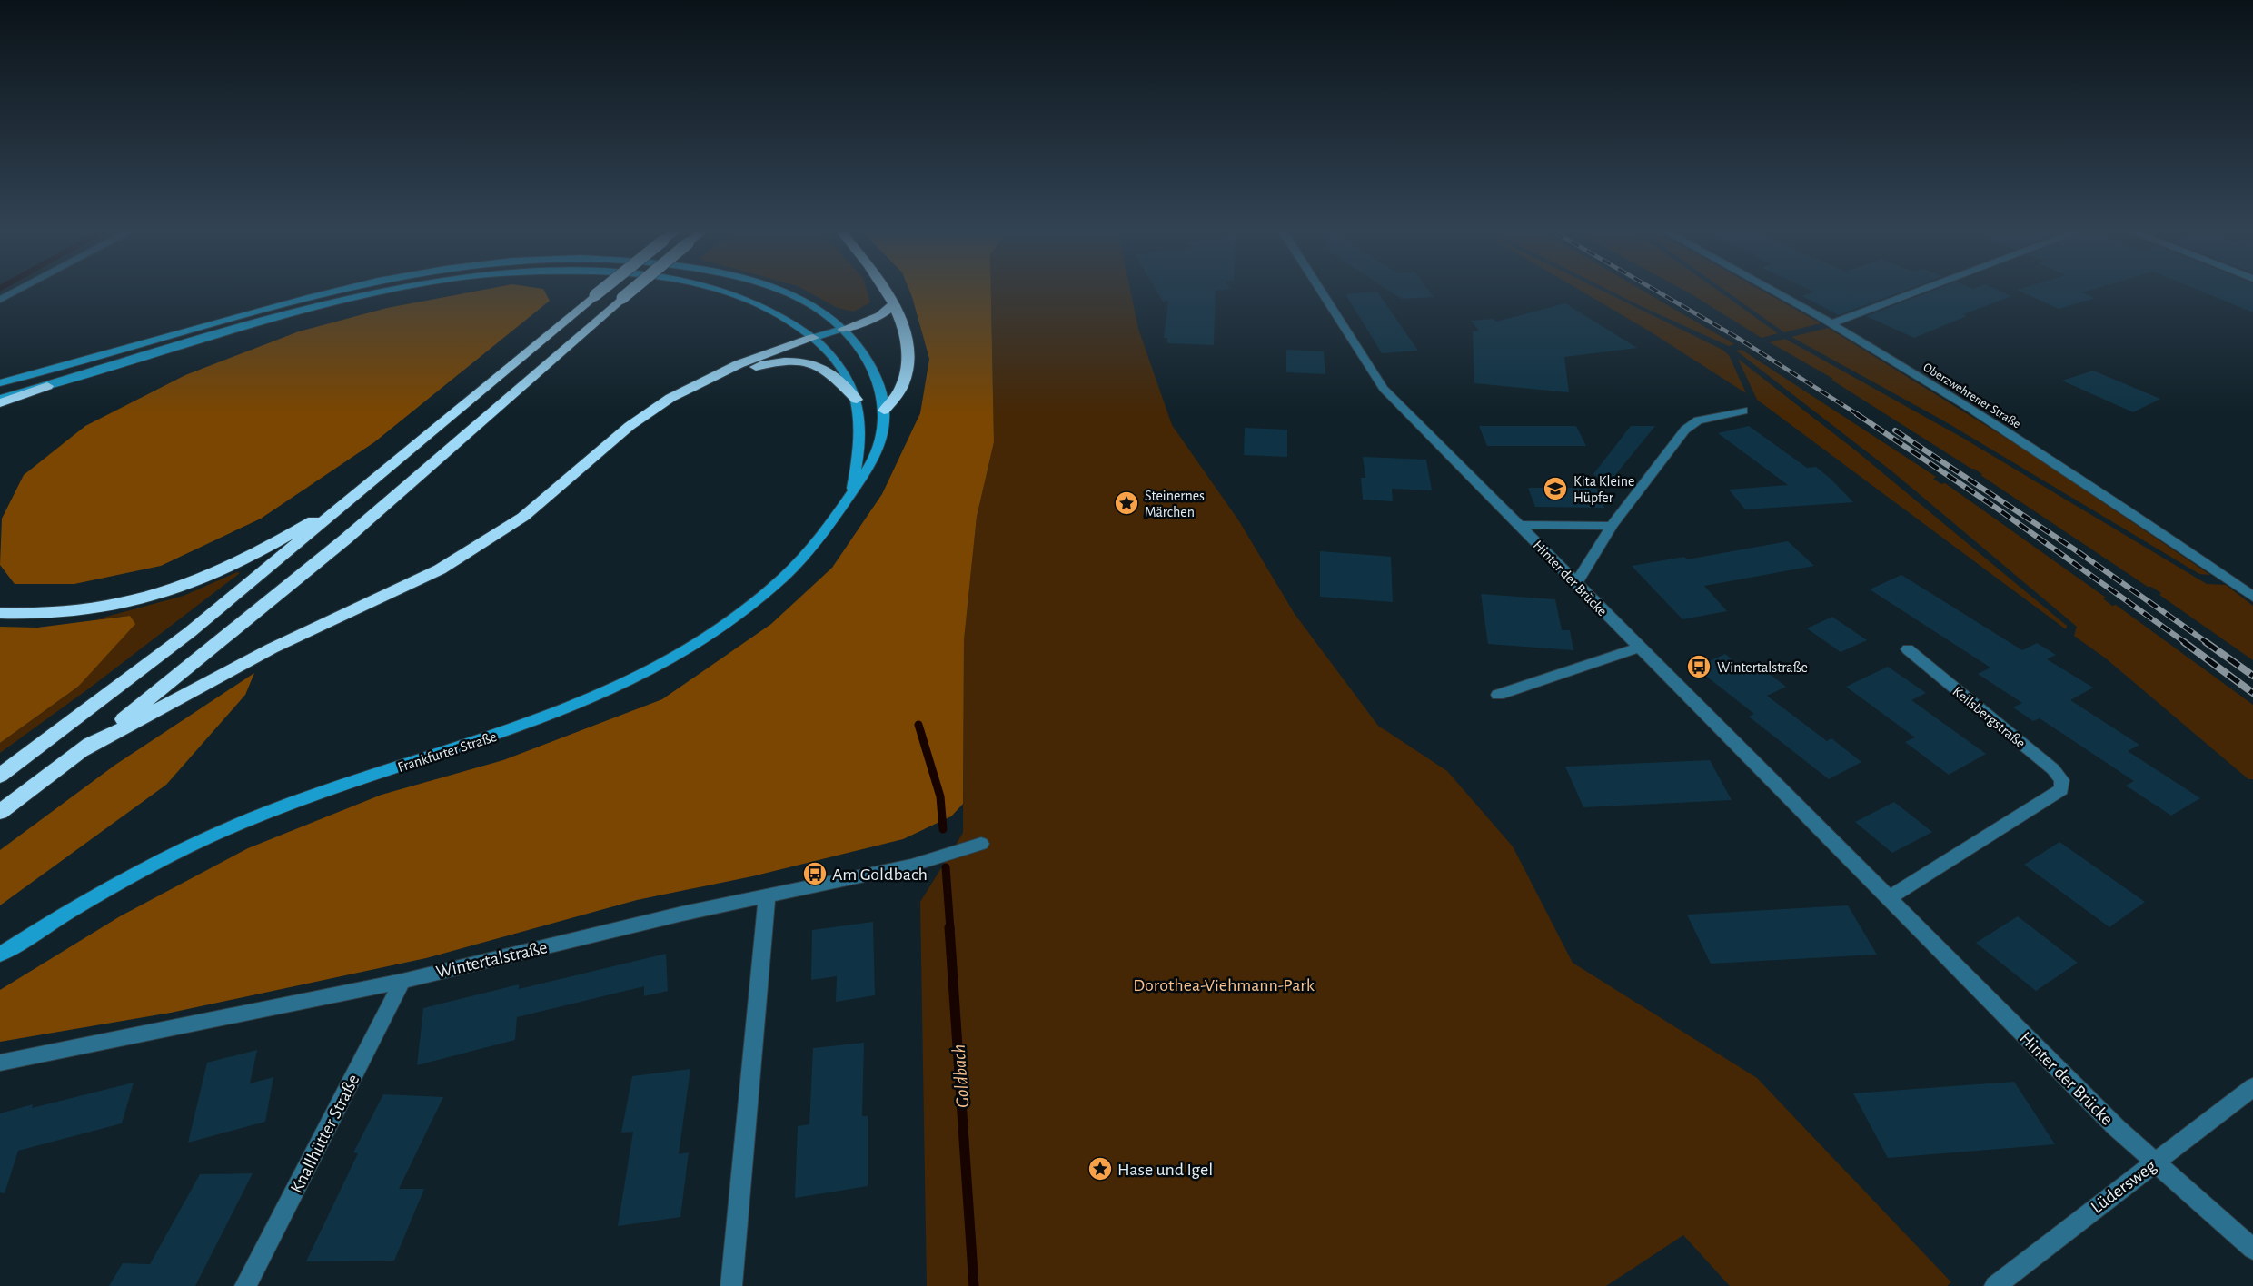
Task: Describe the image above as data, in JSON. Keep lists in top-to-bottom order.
{
  "streets": {
    "main road": ["Frankfurter Straße"],
    "street": [
      "Oberzwehrener Straße",
      "Hinter der Brücke",
      "Keilsbergstraße",
      "Wintertalstraße",
      "Knallhütter Straße",
      "Lüdersweg"
    ]
  },
  "crossings": [
    ["Hinter der Brücke", "Keilsbergstraße"],
    ["Hinter der Brücke", "Lüdersweg"],
    ["Wintertalstraße", "Knallhütter Straße"]
  ],
  "water": ["Goldbach"],
  "parks": ["Dorothea-Viehmann-Park"],
  "places": {
    "school or university": ["Kita Kleine Hüpfer"],
    "place": ["Steinernes Märchen", "Hase und Igel"],
    "bus stop": ["Wintertalstraße", "Am Goldbach"]
  }
}
